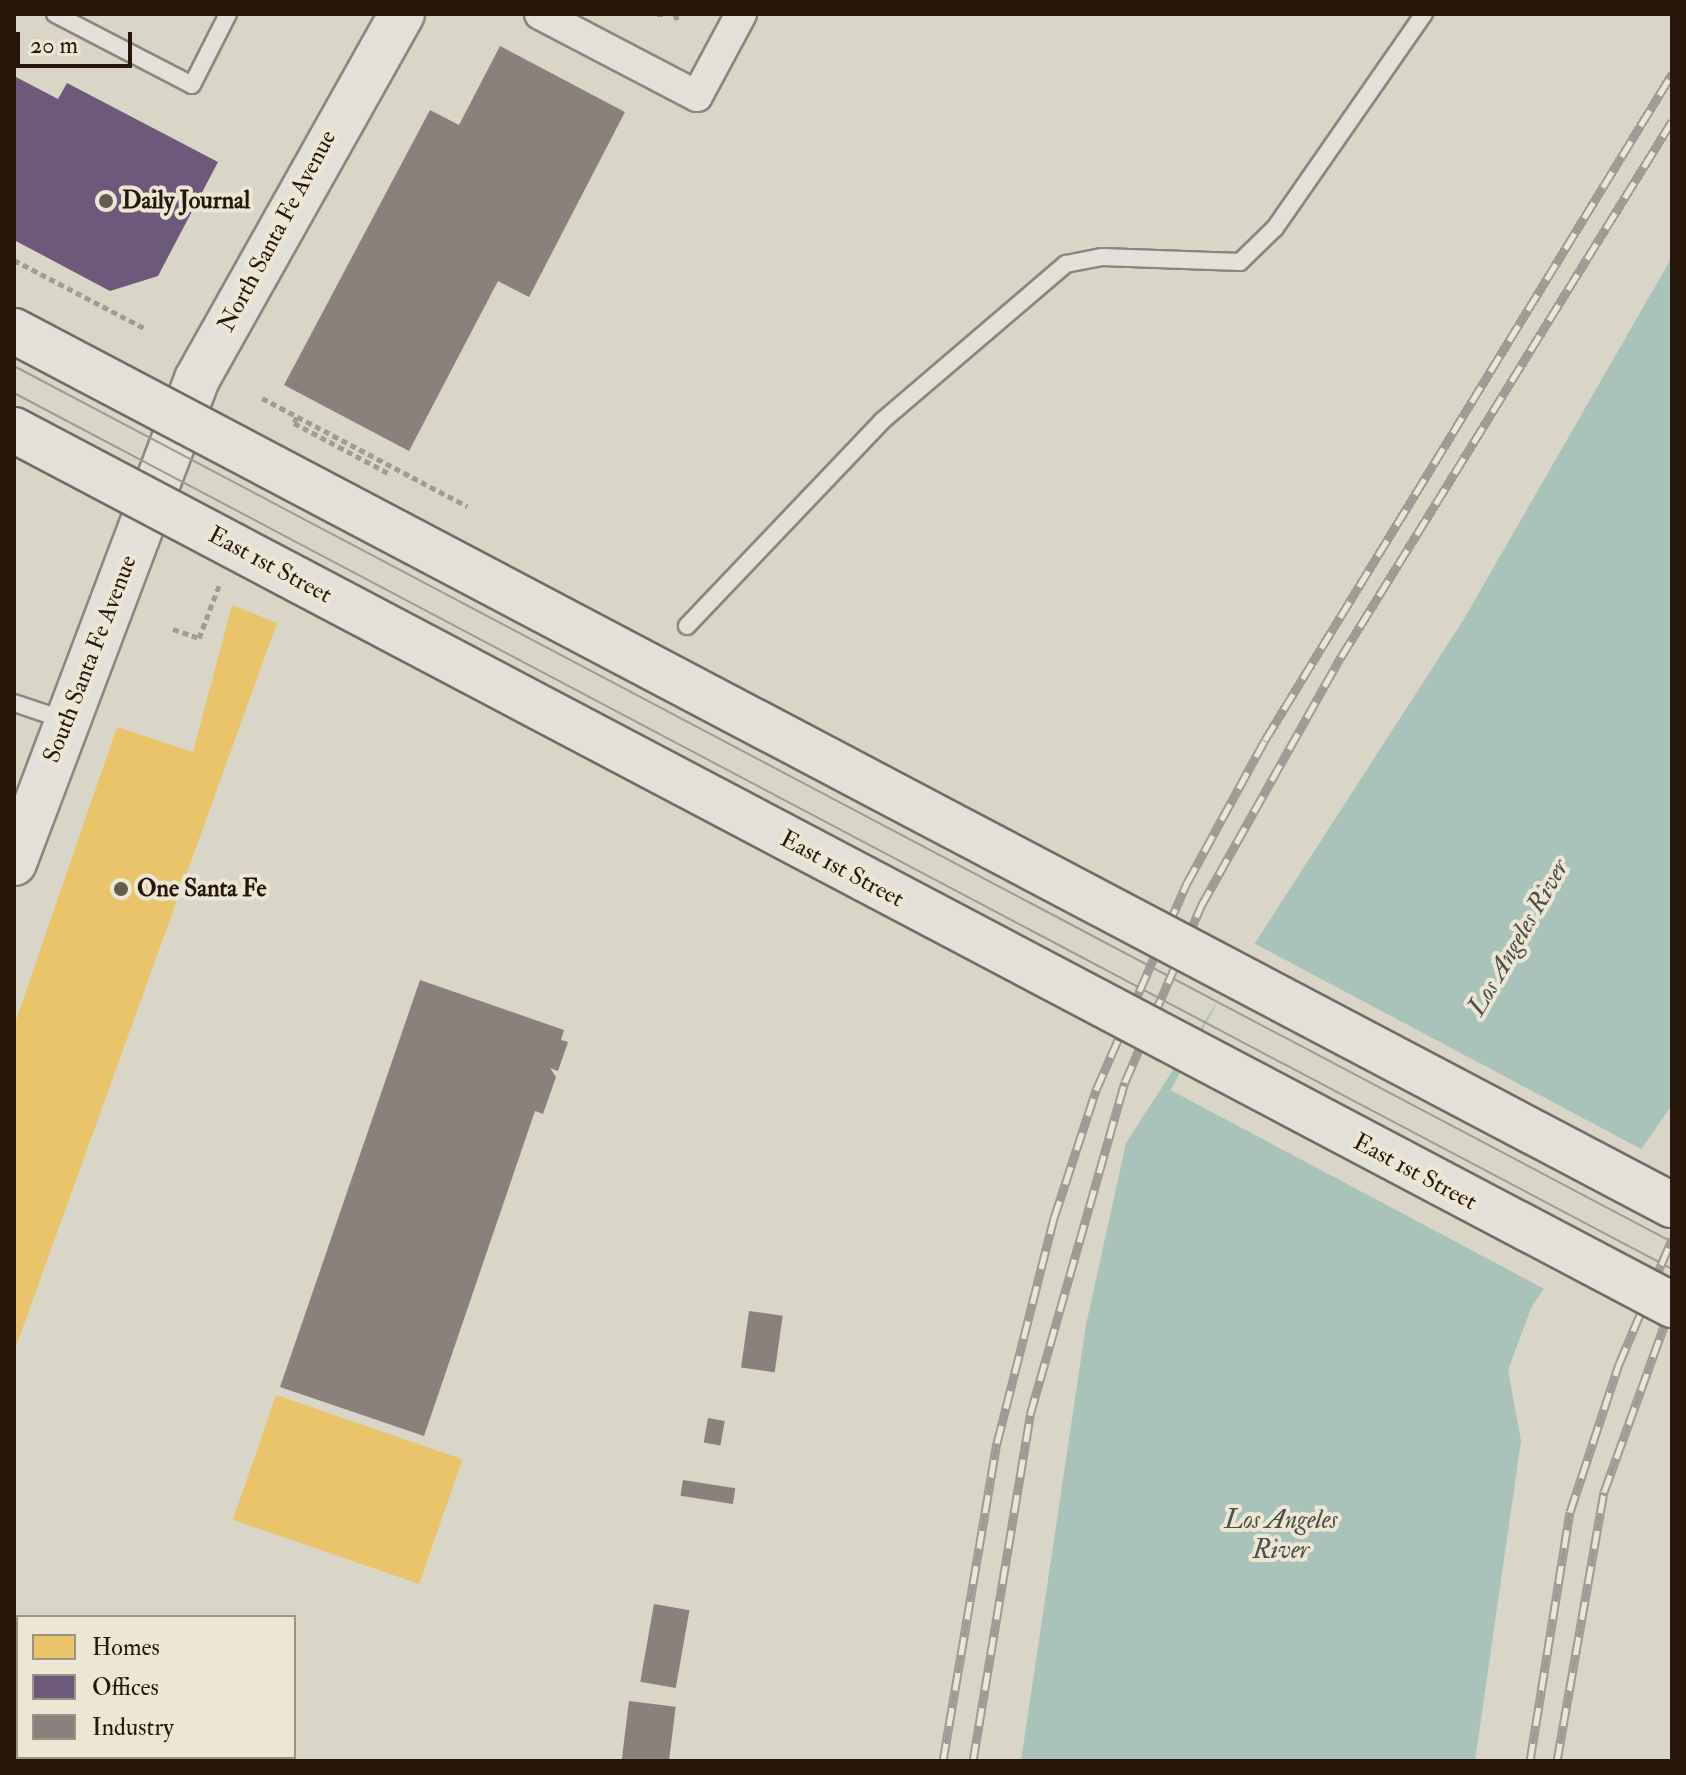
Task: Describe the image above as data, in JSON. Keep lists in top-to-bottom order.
{
  "streets": {
    "main road": ["North Santa Fe Avenue", "East 1st Street", "South Santa Fe Avenue"]
  },
  "crossings": [
    ["North Santa Fe Avenue", "South Santa Fe Avenue"]
  ],
  "water": ["Los Angeles River"],
  "places": ["Daily Journal", "One Santa Fe"],
  "legend": ["Homes", "Offices", "Industry"],
  "scale_bar": "20 m"
}
